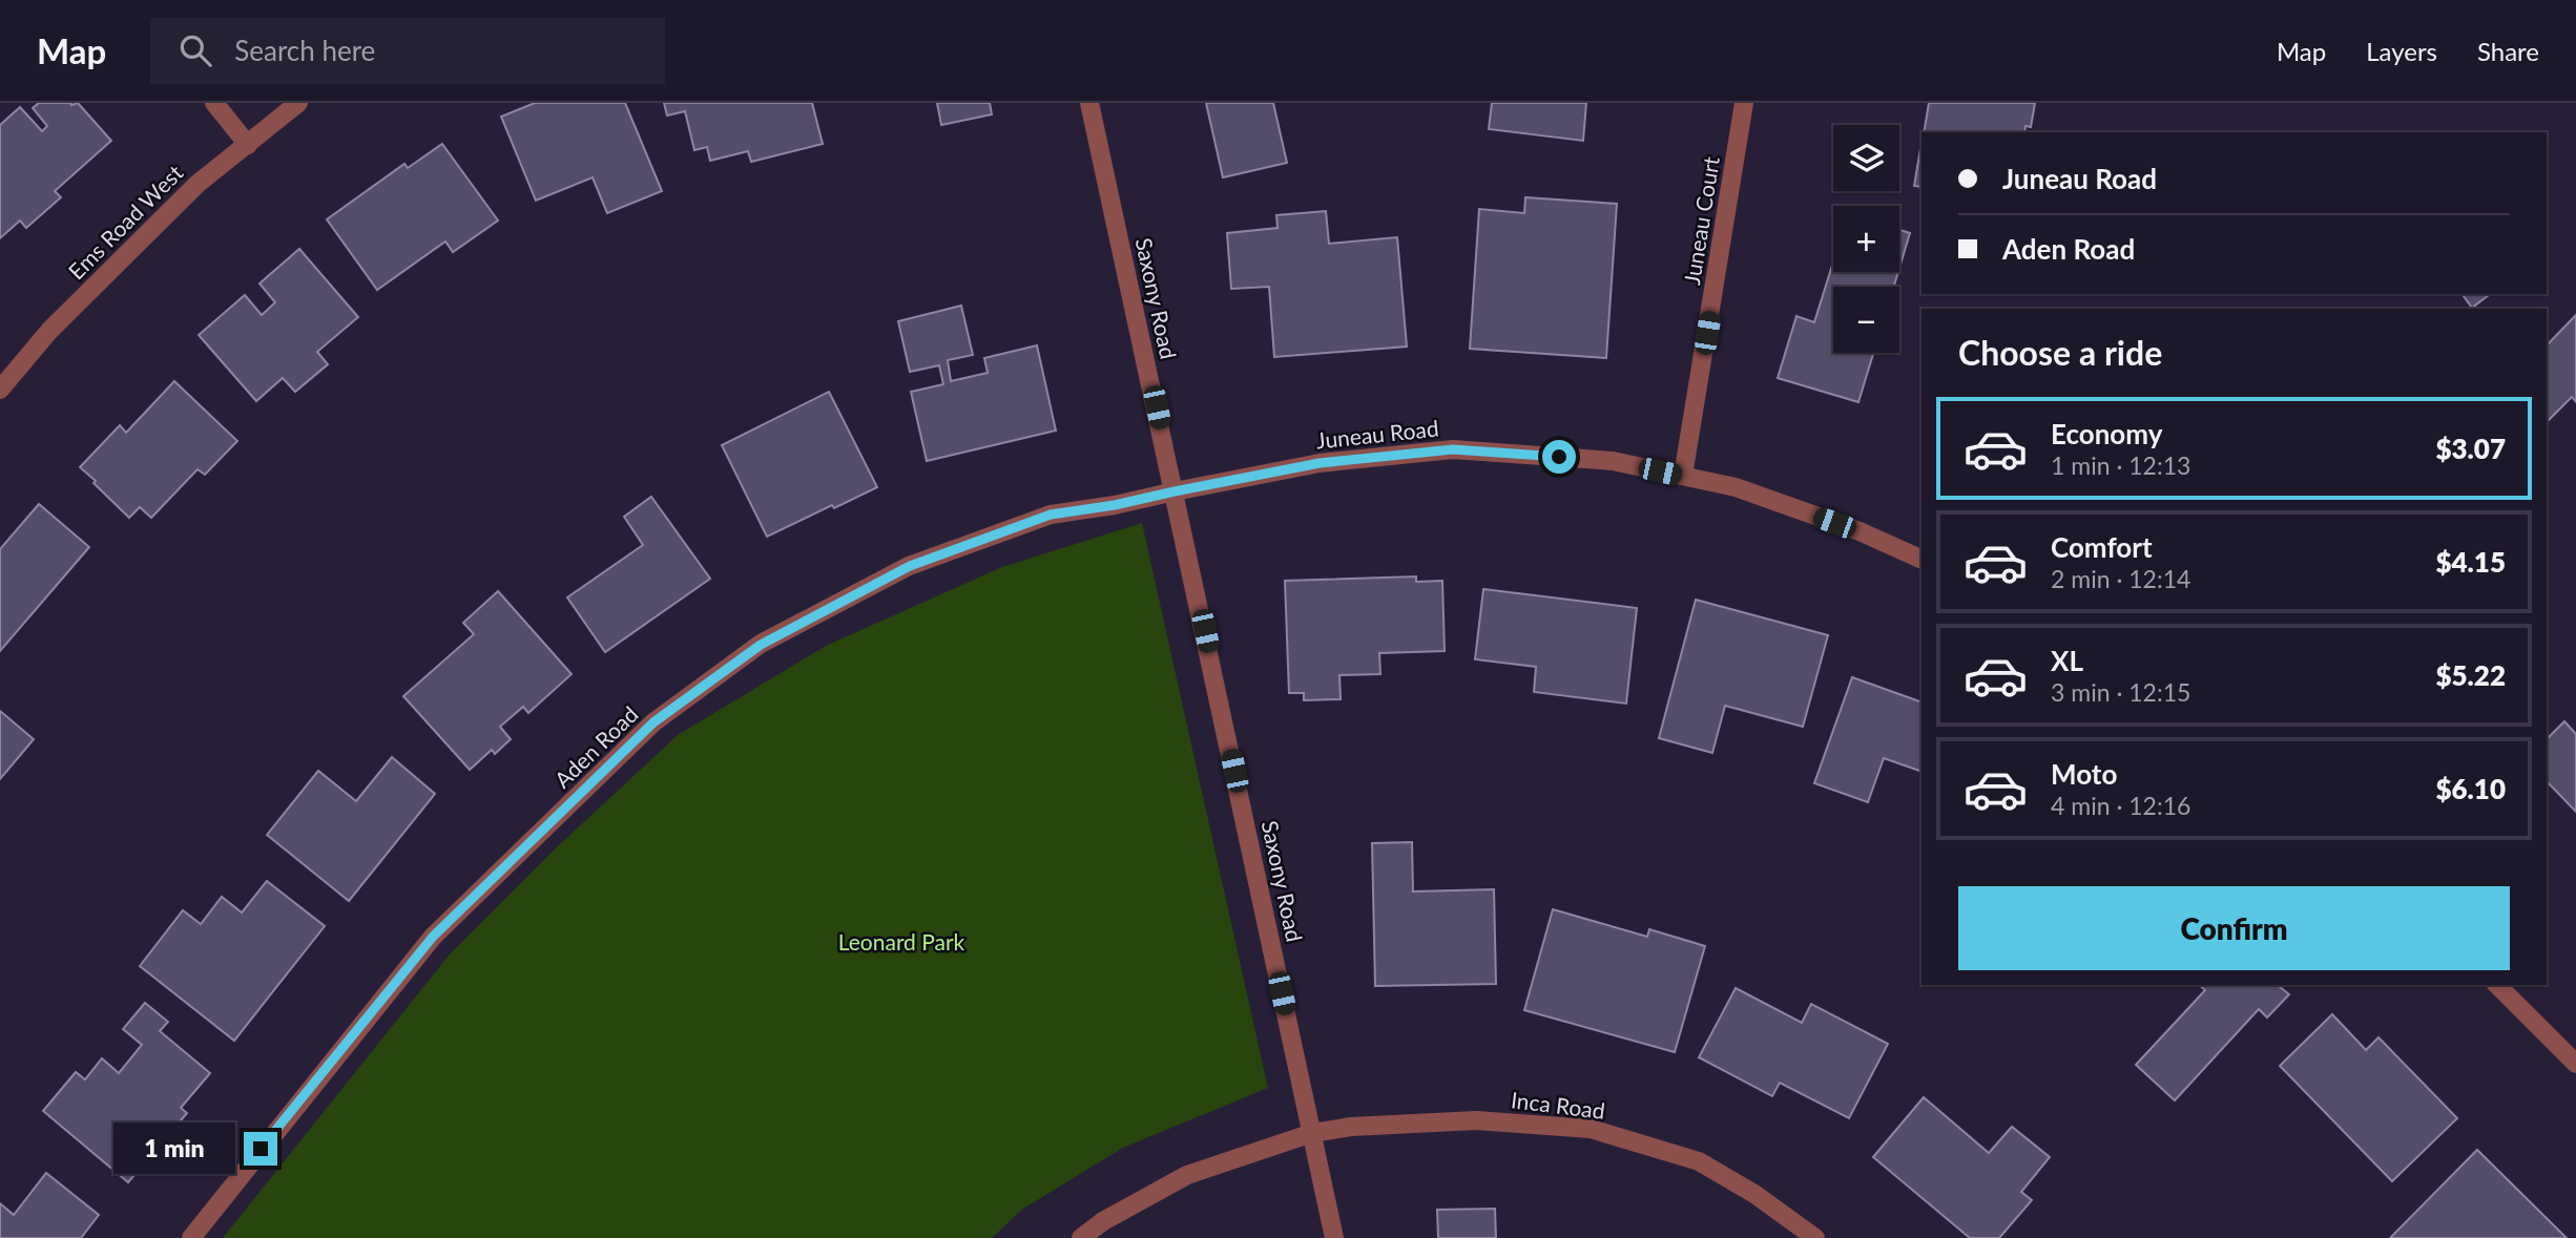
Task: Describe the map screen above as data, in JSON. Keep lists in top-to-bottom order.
{
  "streets": {
    "street": [
      "Juneau Court",
      "Ems Road West",
      "Saxony Road",
      "Juneau Road",
      "Aden Road",
      "Inca Road"
    ]
  },
  "crossings": [
    ["Juneau Court", "Juneau Road"],
    ["Saxony Road", "Juneau Road"],
    ["Saxony Road", "Aden Road"],
    ["Saxony Road", "Inca Road"],
    ["Juneau Road", "Aden Road"]
  ],
  "parks": ["Leonard Park"],
  "page": {
    "header": "Map",
    "search": "Search here",
    "nav": ["Map", "Layers", "Share"],
    "map_buttons": ["+", "−"],
    "banner": ["Juneau Road", "Aden Road"],
    "heading": "Choose a ride",
    "list": [
      {
        "name": "Economy",
        "note": "1 min · 12:13",
        "value": "$3.07"
      },
      {
        "name": "Comfort",
        "note": "2 min · 12:14",
        "value": "$4.15"
      },
      {
        "name": "XL",
        "note": "3 min · 12:15",
        "value": "$5.22"
      },
      {
        "name": "Moto",
        "note": "4 min · 12:16",
        "value": "$6.10"
      }
    ],
    "buttons": "Confirm",
    "bubble": "1 min"
  }
}
